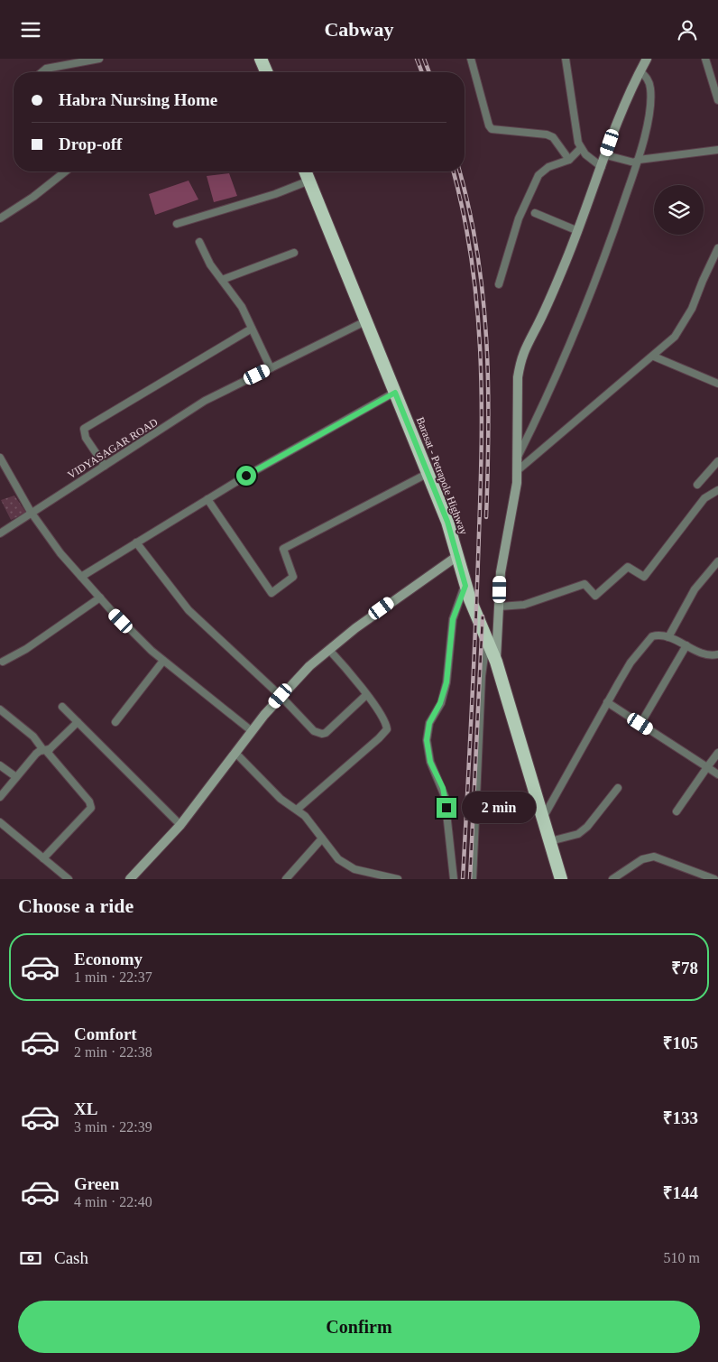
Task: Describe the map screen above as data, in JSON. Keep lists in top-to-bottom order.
{
  "streets": {
    "highway": ["Barasat - Petrapole Highway"],
    "street": ["VIDYASAGAR ROAD"]
  },
  "crossings": [
    ["VIDYASAGAR ROAD", "Barasat - Petrapole Highway"]
  ],
  "page": {
    "header": "Cabway",
    "banner": ["Habra Nursing Home", "Drop-off"],
    "bubble": "2 min",
    "heading": "Choose a ride",
    "list": [
      {
        "name": "Economy",
        "note": "1 min · 22:37",
        "value": "₹78"
      },
      {
        "name": "Comfort",
        "note": "2 min · 22:38",
        "value": "₹105"
      },
      {
        "name": "XL",
        "note": "3 min · 22:39",
        "value": "₹133"
      },
      {
        "name": "Green",
        "note": "4 min · 22:40",
        "value": "₹144"
      }
    ],
    "pay": ["Cash", "510 m"],
    "buttons": "Confirm"
  }
}
